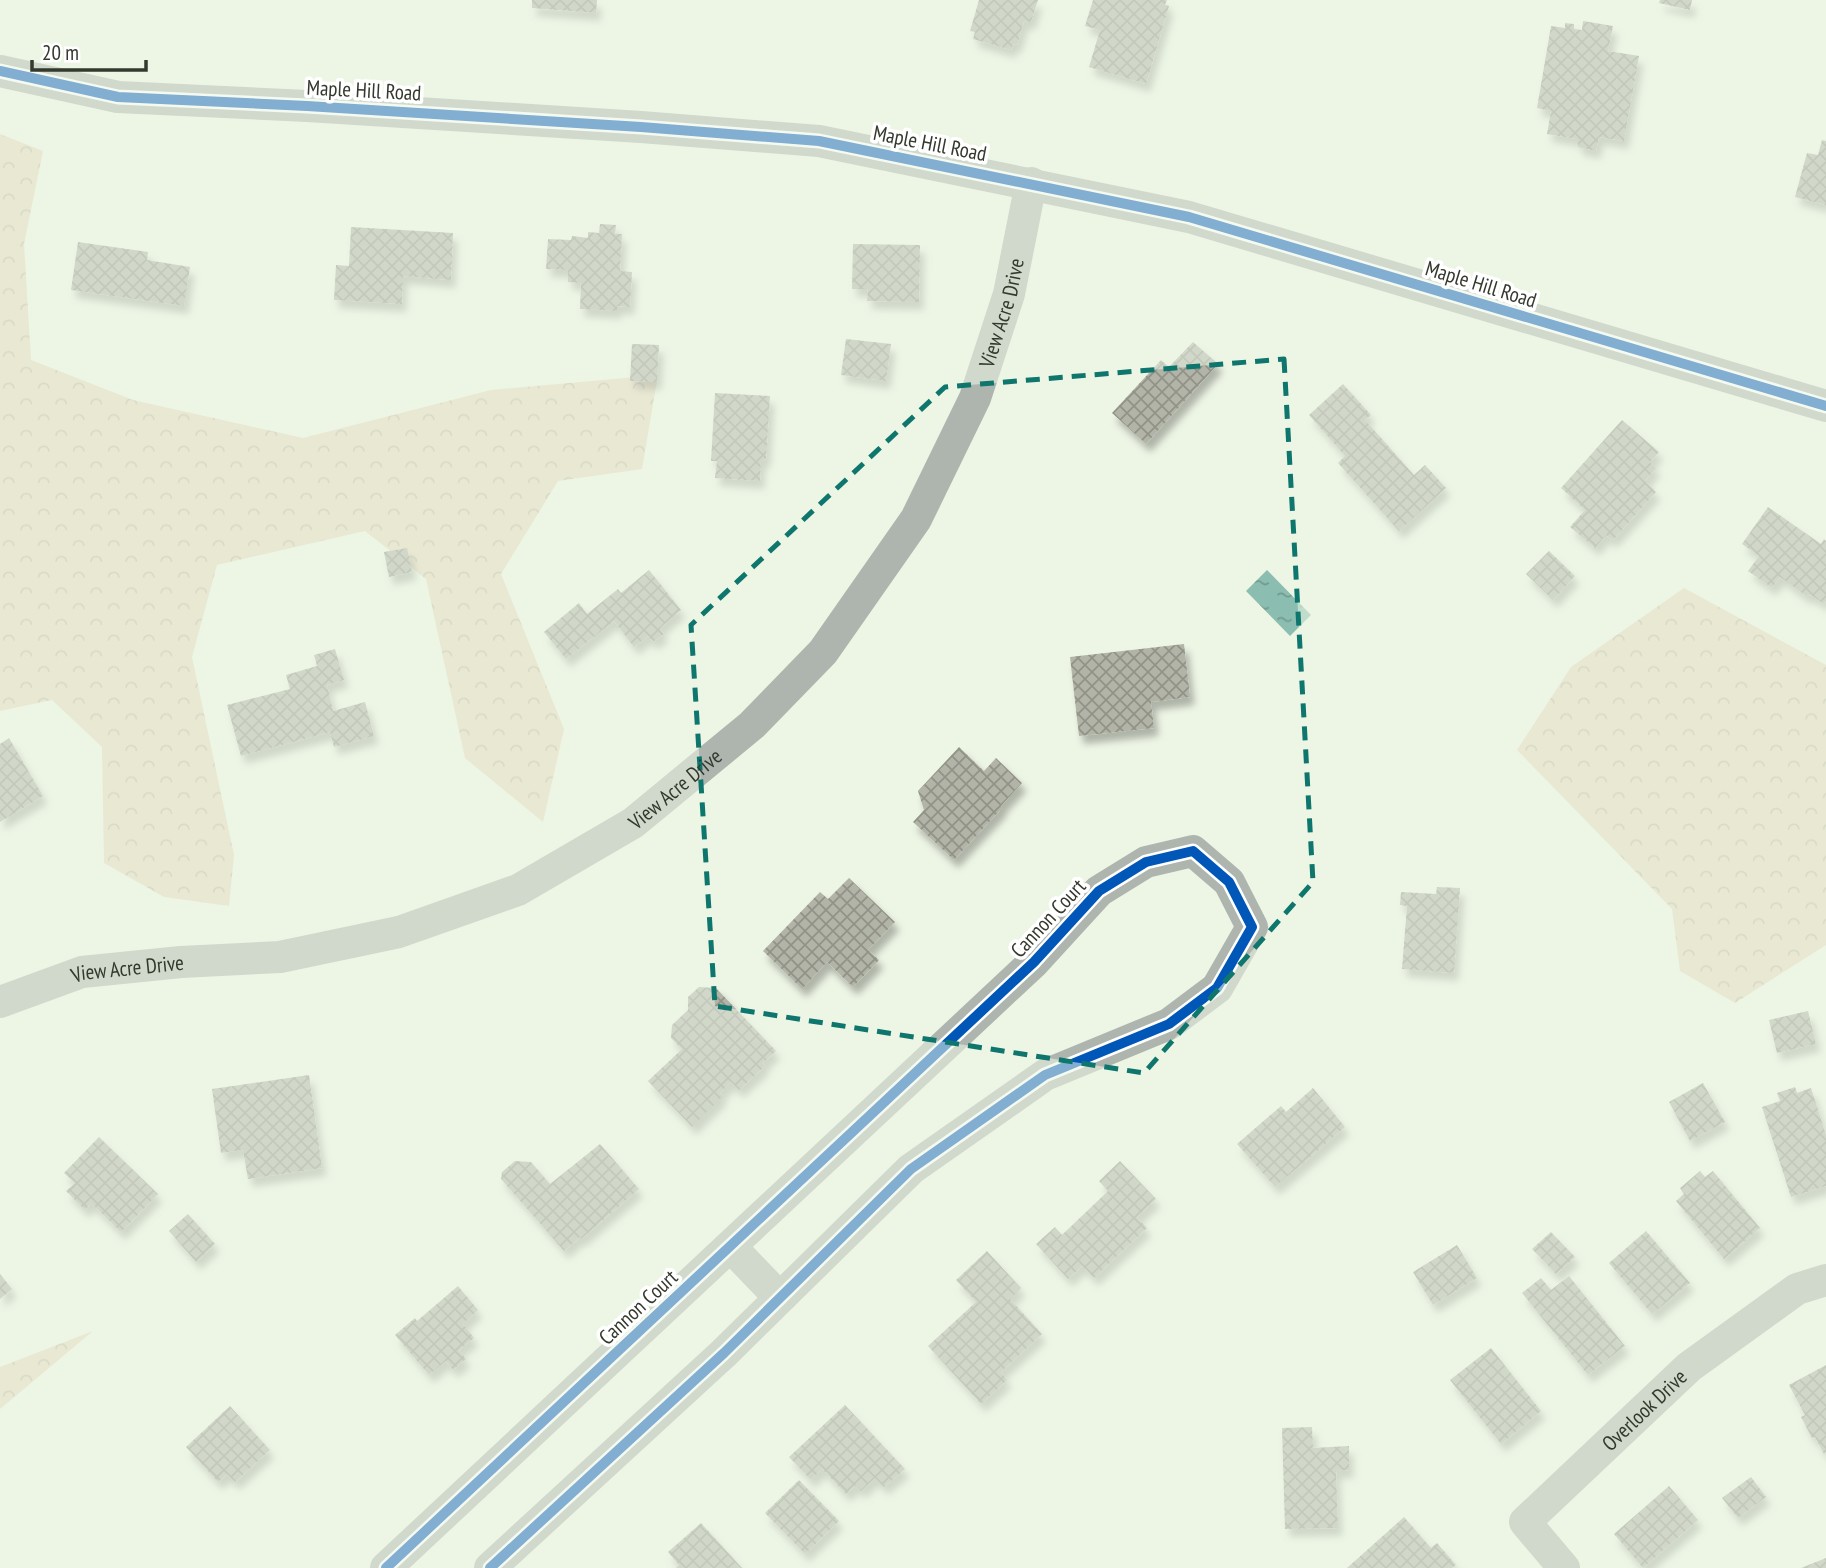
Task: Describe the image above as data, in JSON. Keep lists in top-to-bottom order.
{
  "streets": {
    "street": [
      "Maple Hill Road",
      "View Acre Drive",
      "Cannon Court",
      "Overlook Drive"
    ]
  },
  "crossings": [
    ["Maple Hill Road", "View Acre Drive"]
  ],
  "scale_bar": "20 m"
}
